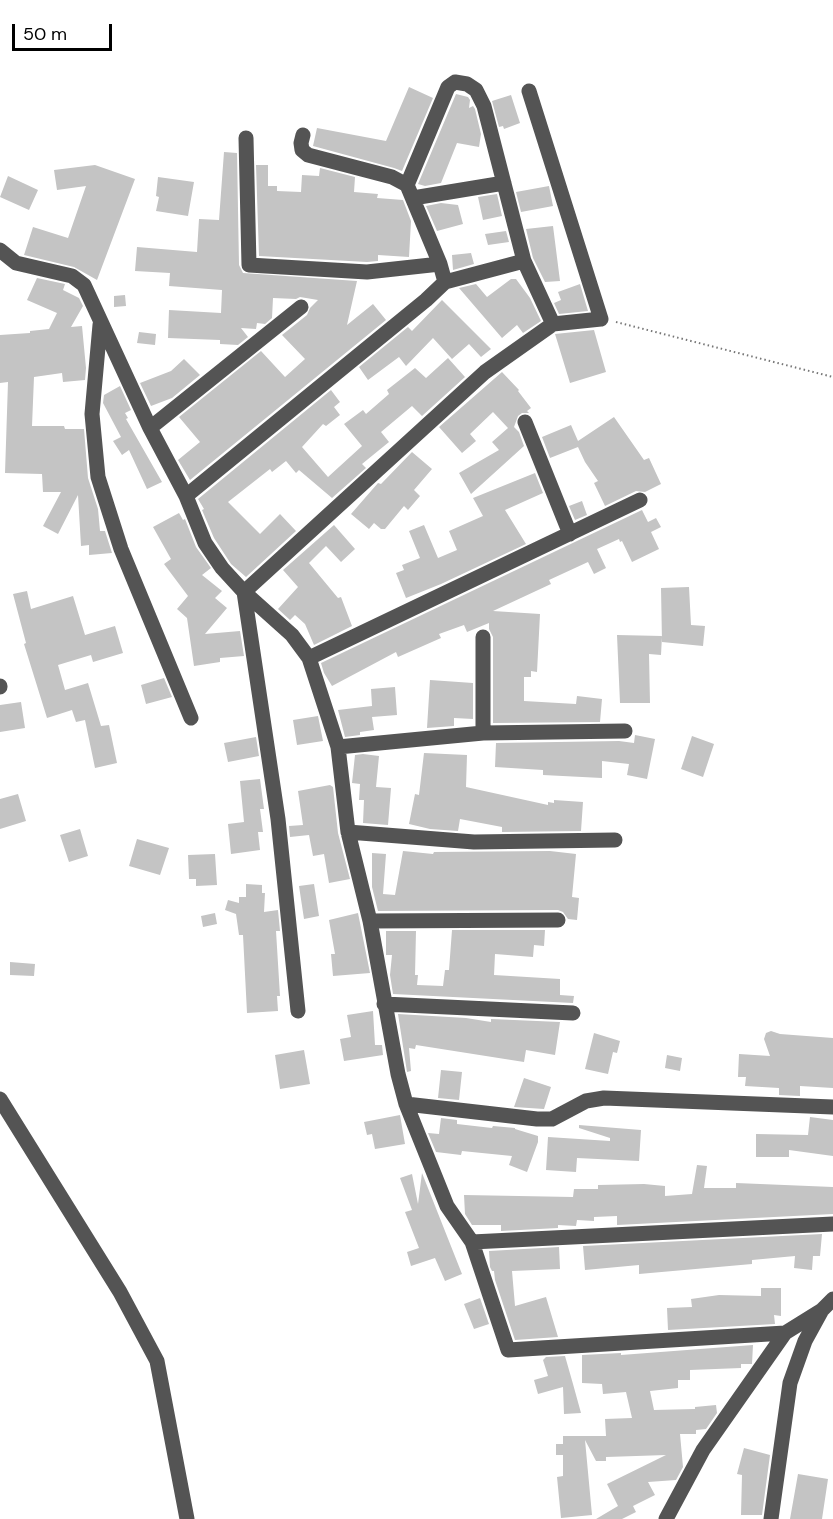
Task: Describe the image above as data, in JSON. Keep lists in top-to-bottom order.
{
  "scale_bar": "50 m"
}
